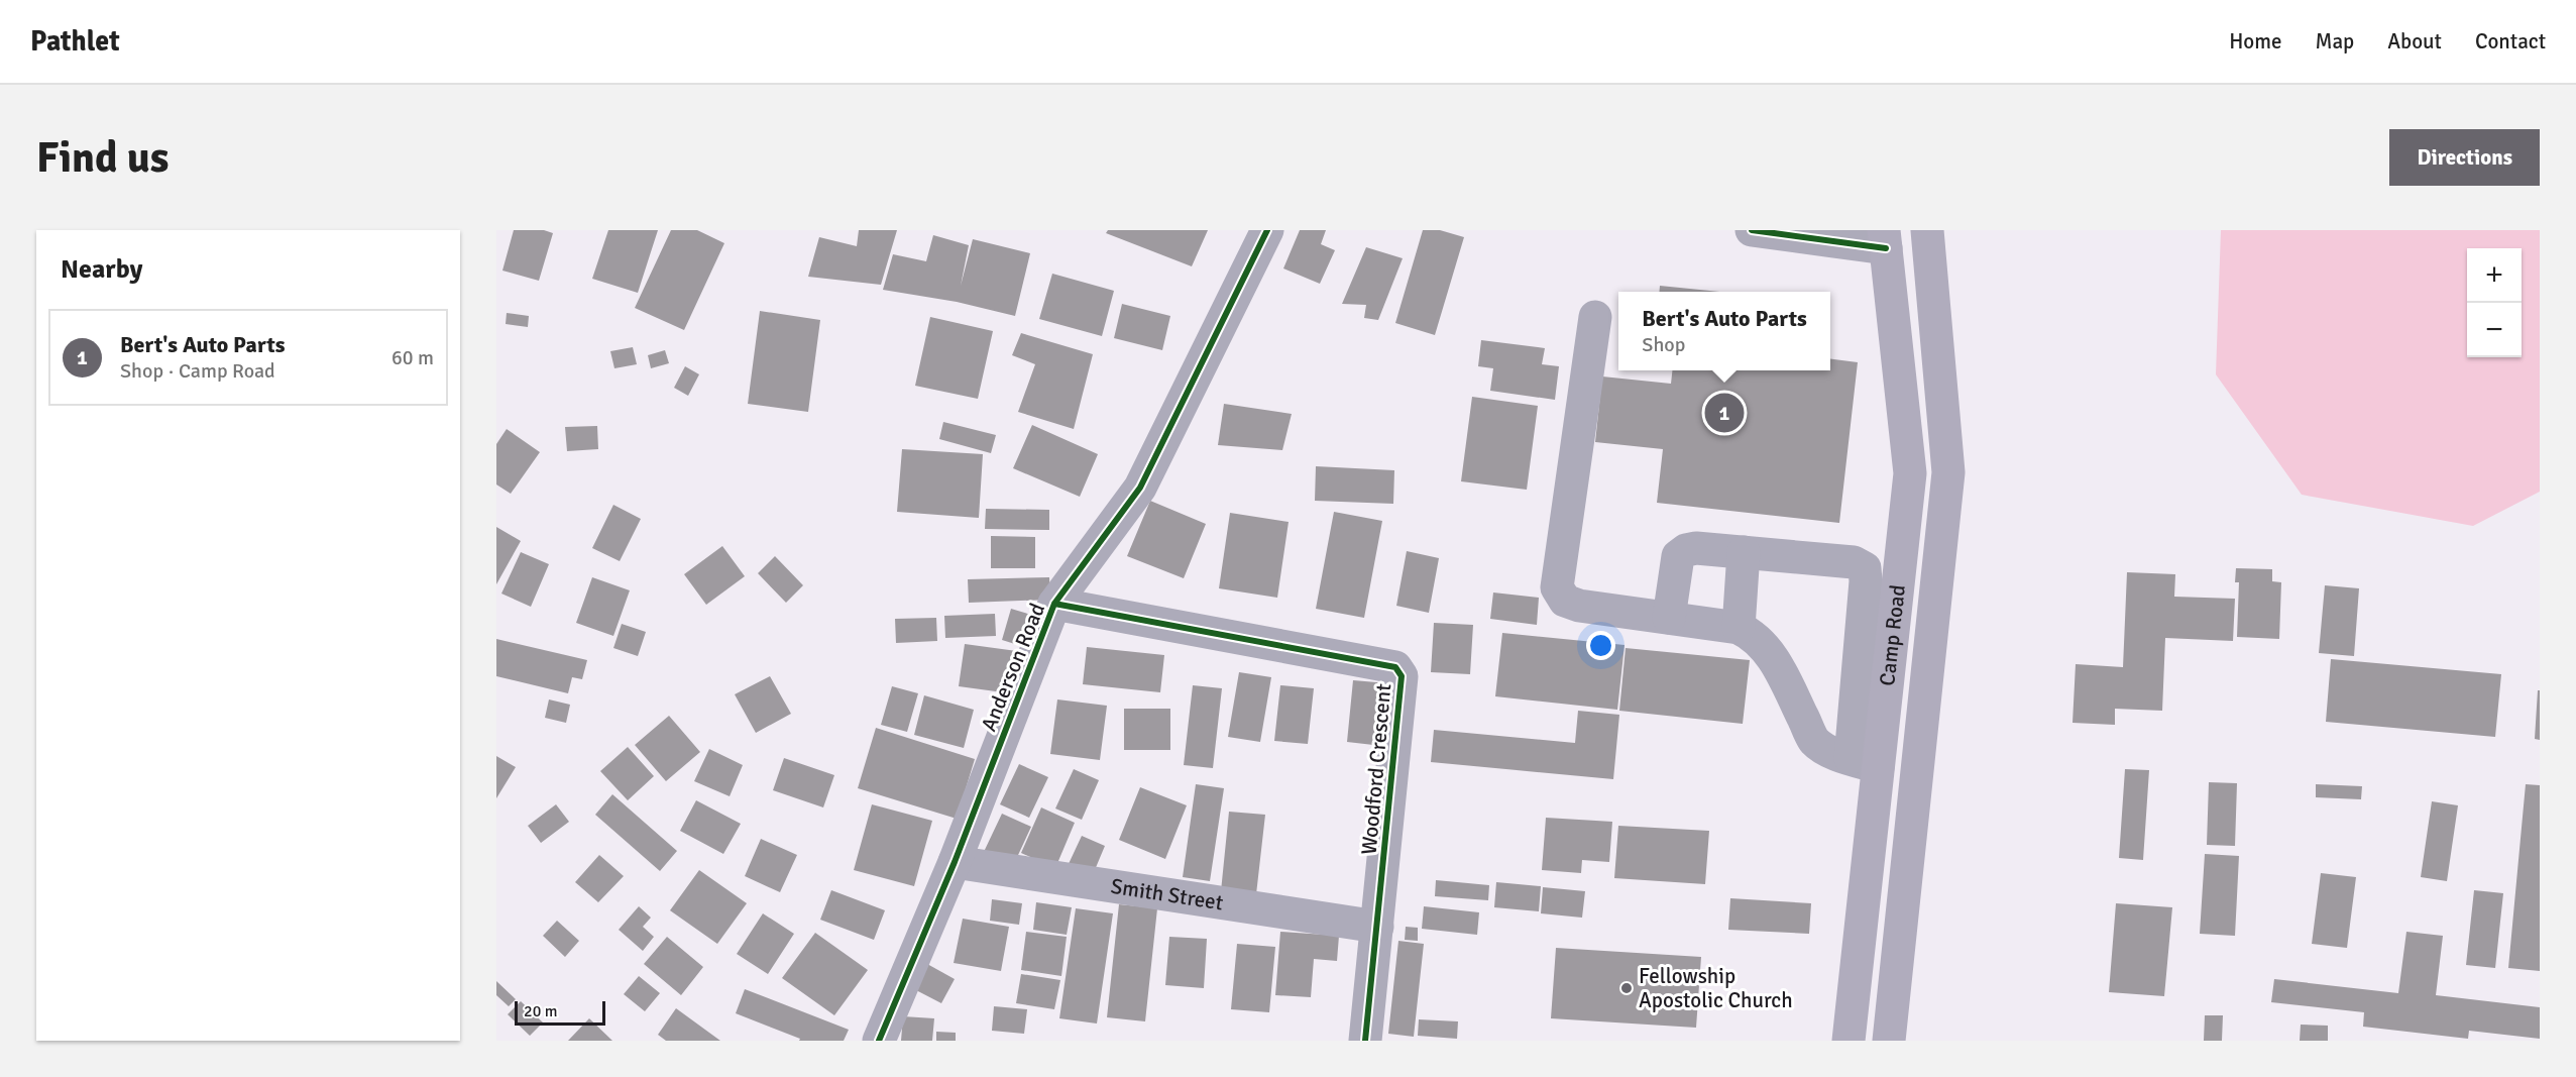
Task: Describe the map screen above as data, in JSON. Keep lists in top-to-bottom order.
{
  "streets": {
    "main road": ["Camp Road"],
    "street": ["Anderson Road", "Woodford Crescent", "Smith Street"]
  },
  "crossings": [
    ["Anderson Road", "Woodford Crescent"],
    ["Anderson Road", "Smith Street"],
    ["Woodford Crescent", "Smith Street"]
  ],
  "places": ["Fellowship Apostolic Church"],
  "scale_bar": "20 m",
  "page": {
    "header": "Pathlet",
    "nav": [
      "Home",
      "Map",
      "About",
      "Contact"
    ],
    "buttons": "Directions",
    "title": "Find us",
    "heading": "Nearby",
    "map_buttons": ["+", "−"],
    "popup": ["Bert's Auto Parts", "Shop"],
    "list": [
      {
        "mark": "1",
        "name": "Bert's Auto Parts",
        "note": "Shop · Camp Road",
        "value": "60 m"
      }
    ],
    "pins": "1",
    "scale": "20 m"
  }
}
